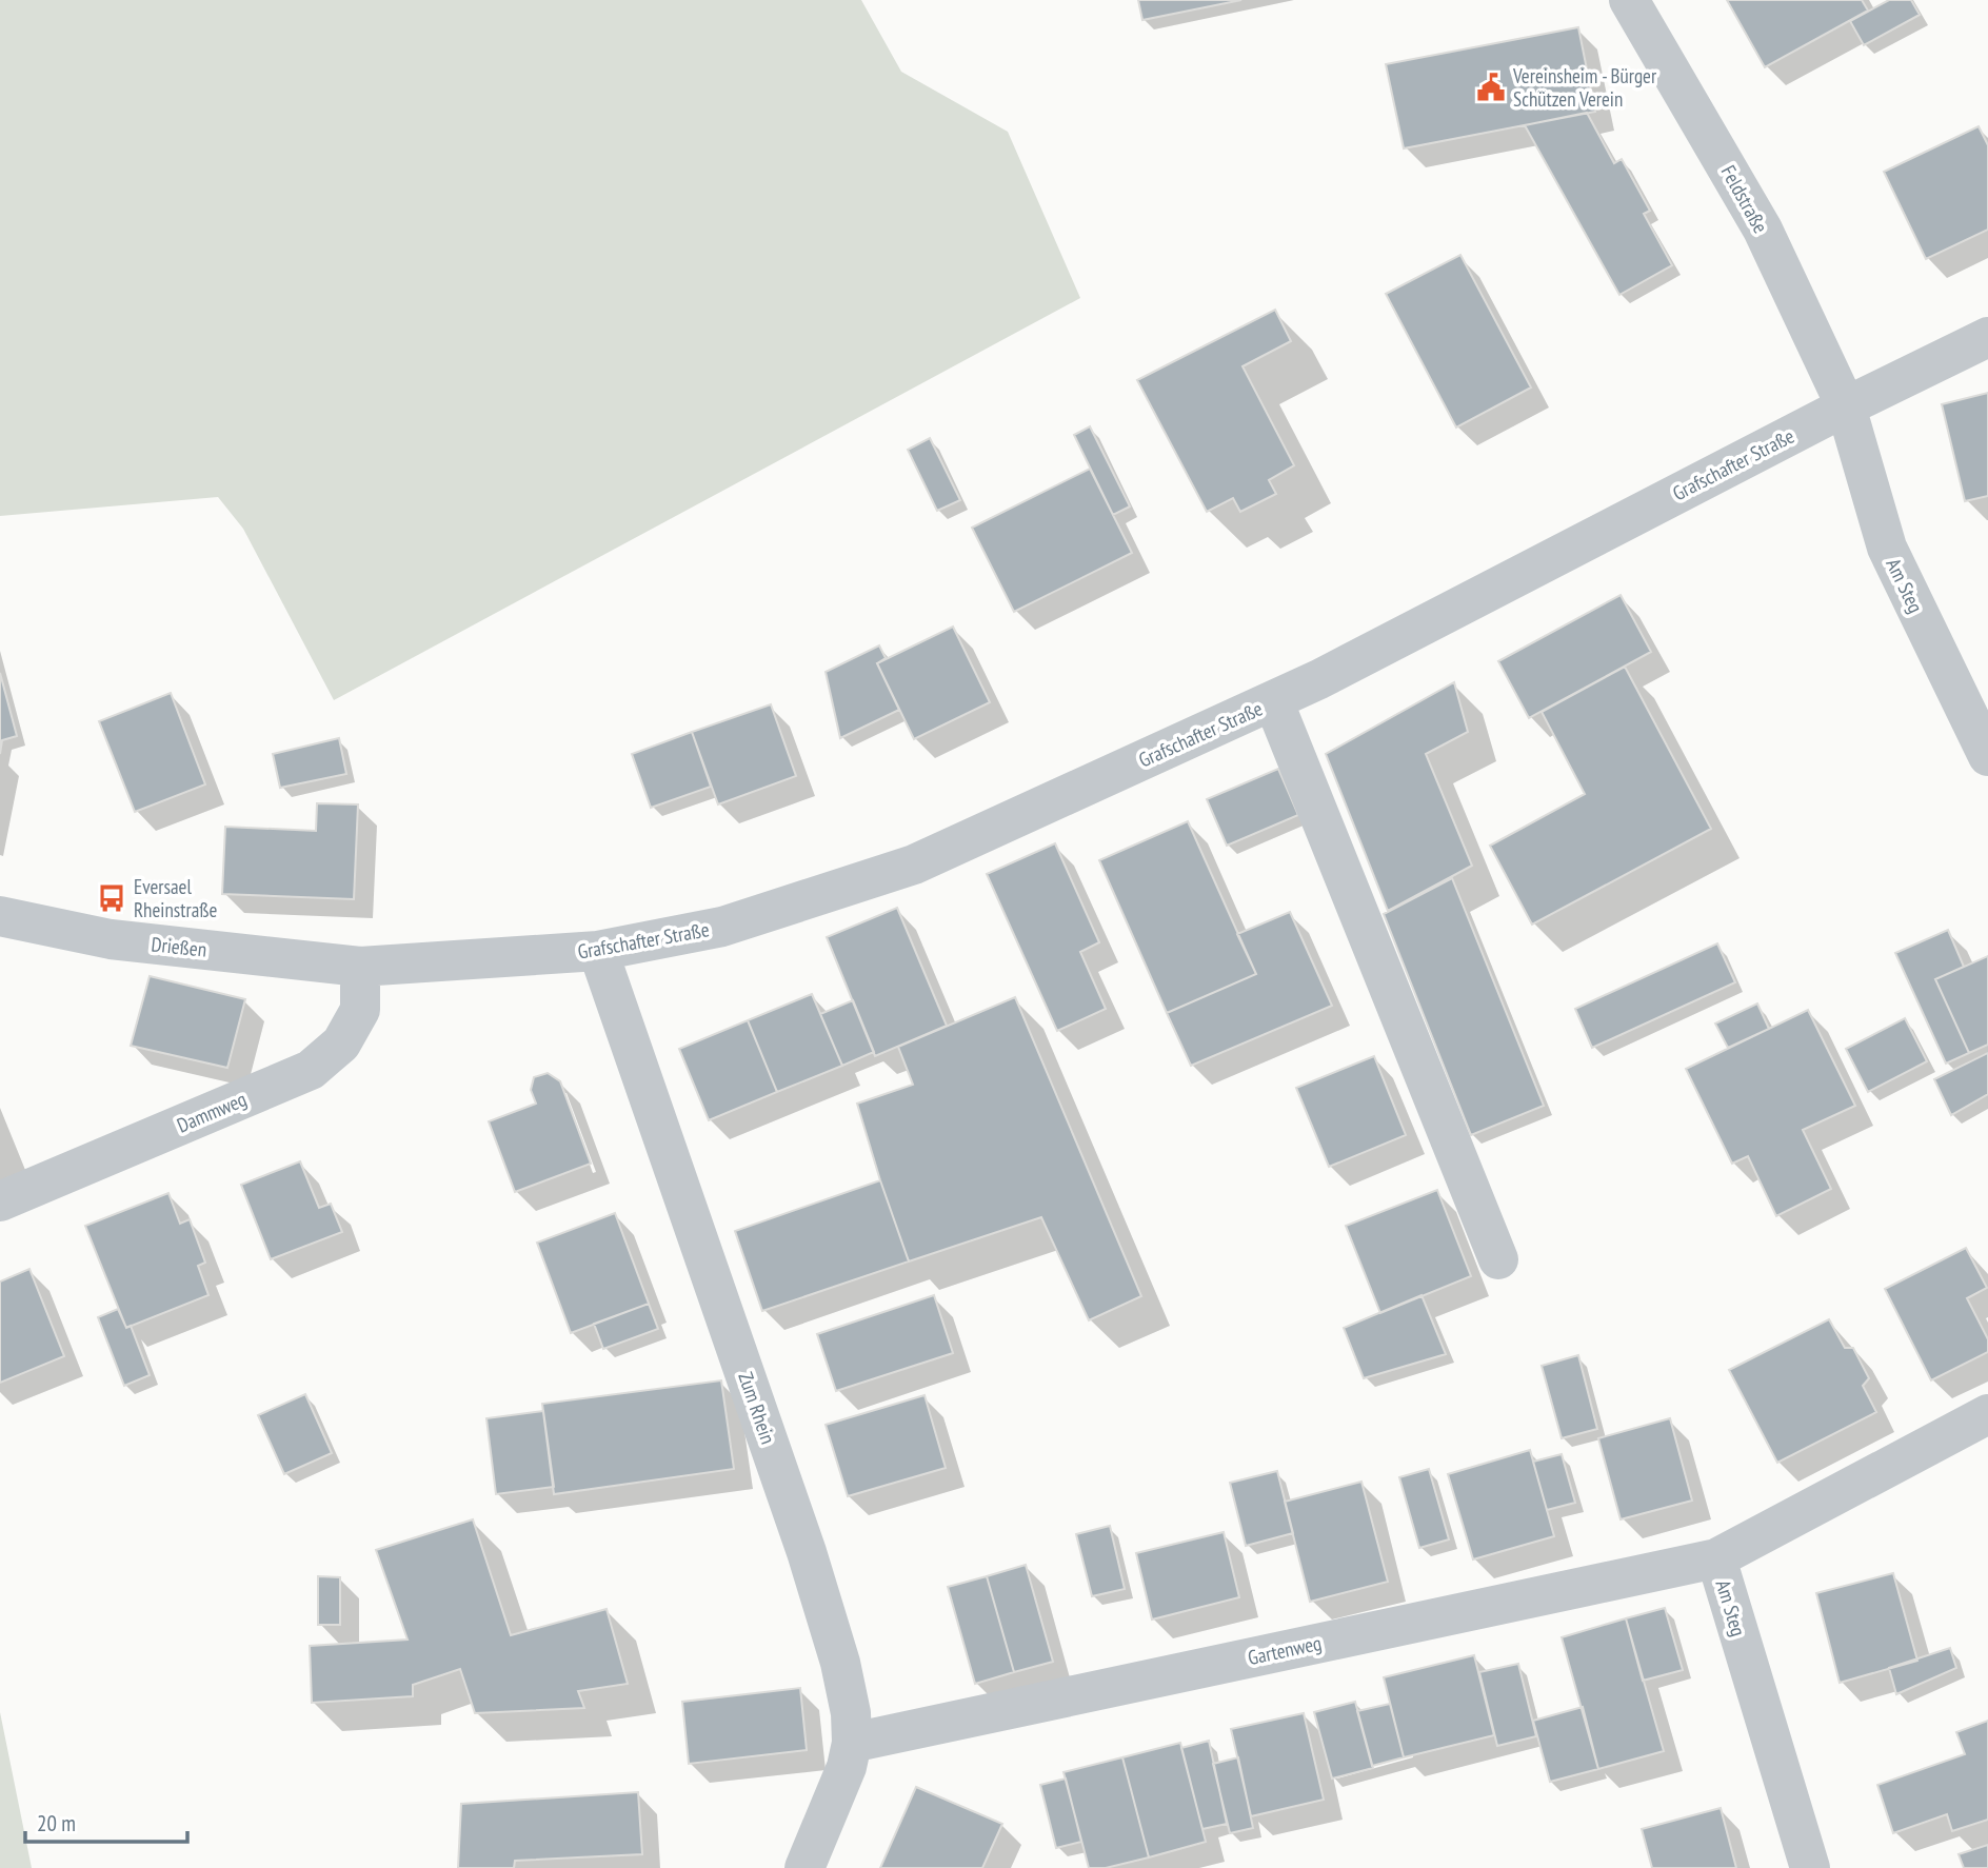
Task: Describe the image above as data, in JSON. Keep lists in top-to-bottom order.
{
  "streets": {
    "street": [
      "Feldstraße",
      "Grafschafter Straße",
      "Am Steg",
      "Drießen",
      "Dammweg",
      "Zum Rhein",
      "Gartenweg"
    ]
  },
  "crossings": [
    ["Feldstraße", "Grafschafter Straße"],
    ["Feldstraße", "Am Steg"],
    ["Grafschafter Straße", "Am Steg"],
    ["Grafschafter Straße", "Drießen"],
    ["Grafschafter Straße", "Dammweg"],
    ["Grafschafter Straße", "Zum Rhein"],
    ["Am Steg", "Gartenweg"],
    ["Drießen", "Dammweg"],
    ["Zum Rhein", "Gartenweg"]
  ],
  "places": {
    "public building": ["Vereinsheim - Bürger Schützen Verein"],
    "bus stop": ["Eversael Rheinstraße"]
  },
  "scale_bar": "20 m"
}
